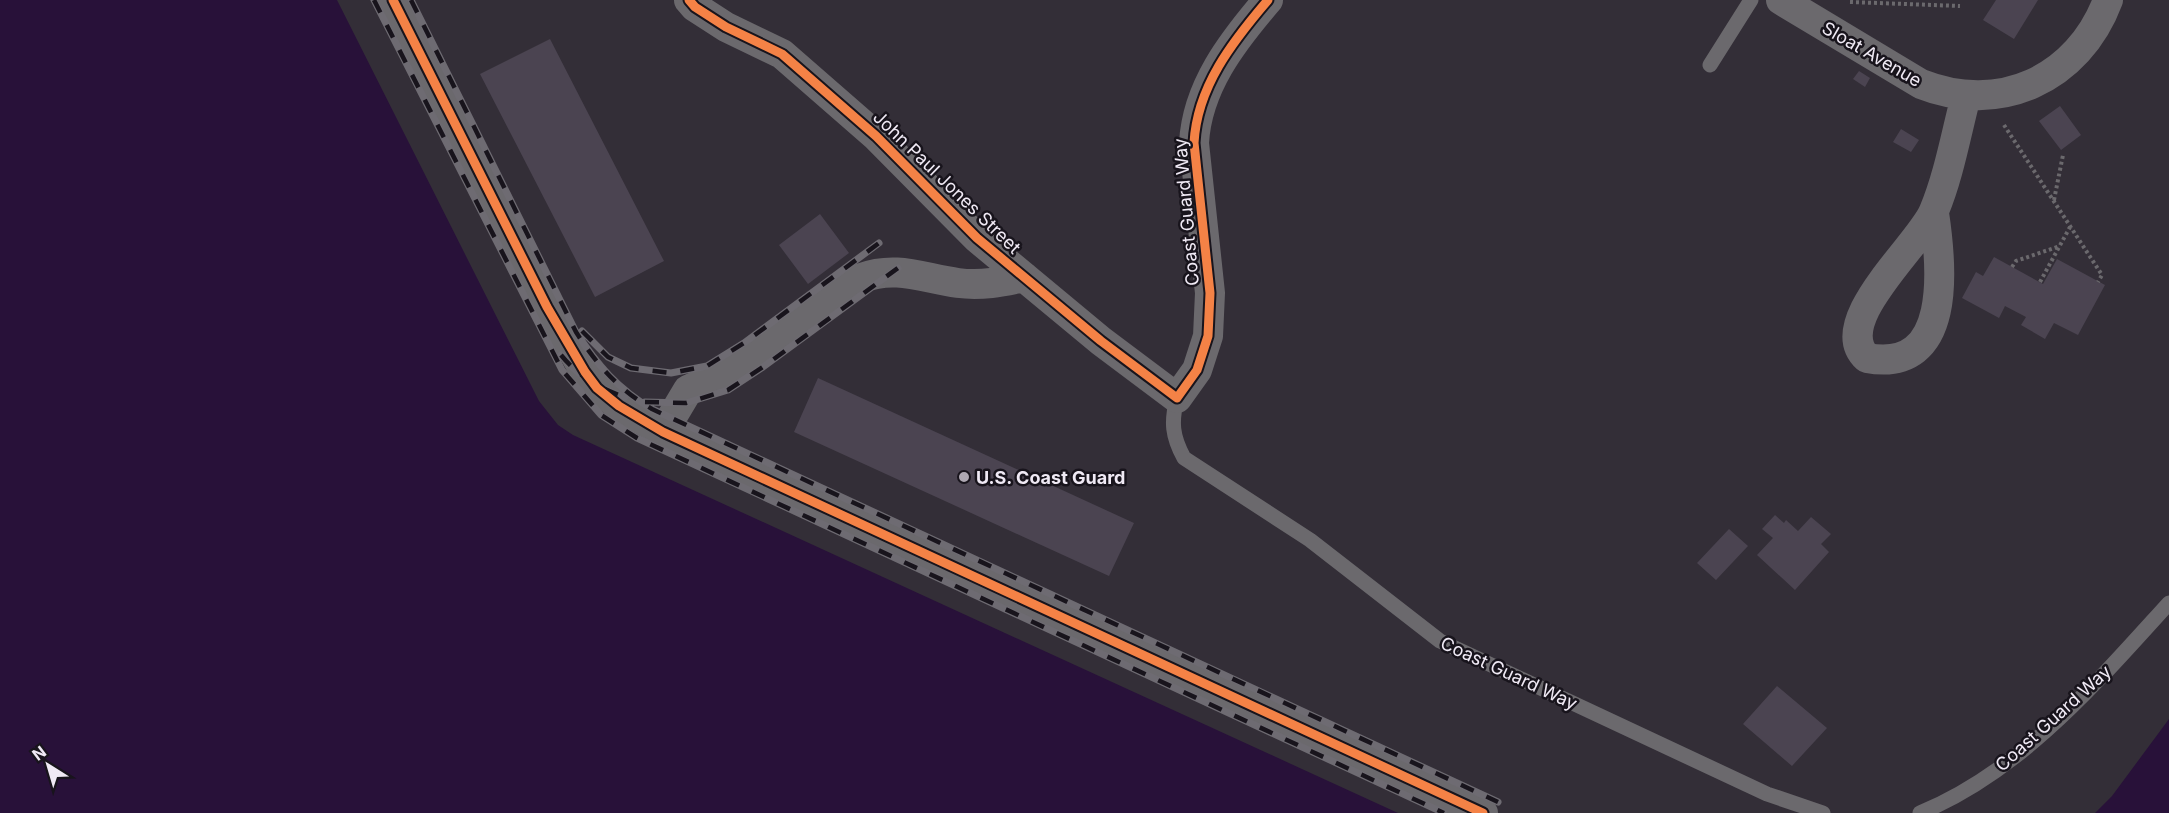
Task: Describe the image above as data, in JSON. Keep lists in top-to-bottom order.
{
  "streets": {
    "street": ["Sloat Avenue", "John Paul Jones Street", "Coast Guard Way"]
  },
  "crossings": [
    ["John Paul Jones Street", "Coast Guard Way"]
  ],
  "places": ["U.S. Coast Guard"],
  "north": "top left"
}
